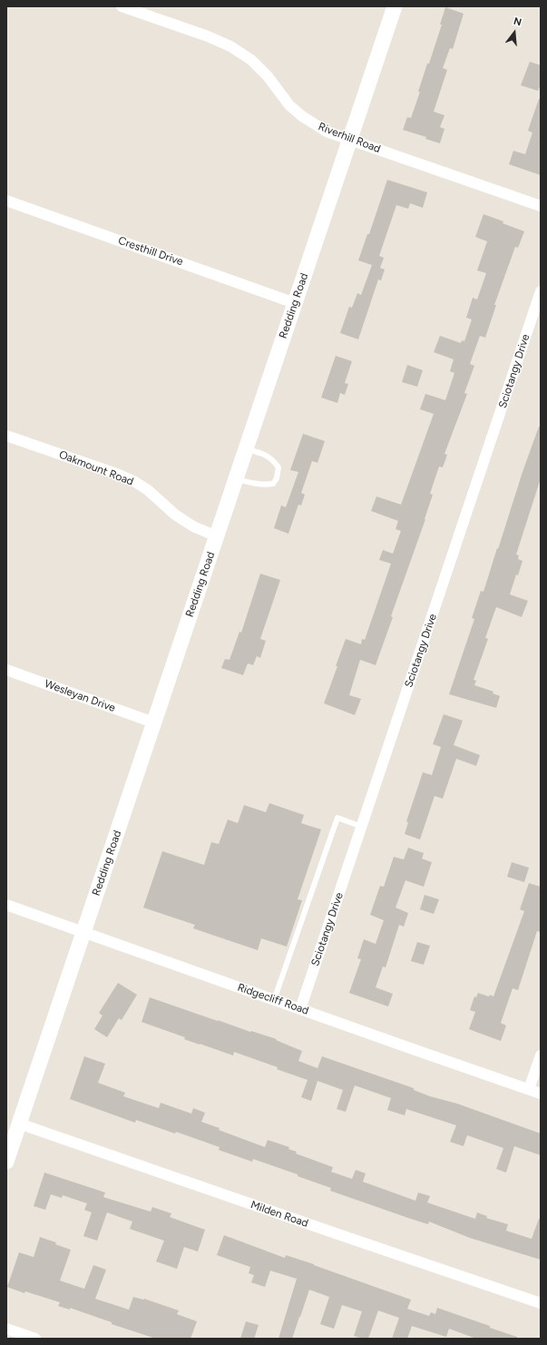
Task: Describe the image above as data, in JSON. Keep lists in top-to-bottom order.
{
  "streets": {
    "main road": ["Redding Road"],
    "street": [
      "Riverhill Road",
      "Cresthill Drive",
      "Sciotangy Drive",
      "Oakmount Road",
      "Wesleyan Drive",
      "Ridgecliff Road",
      "Milden Road"
    ]
  },
  "crossings": [
    ["Riverhill Road", "Redding Road"],
    ["Cresthill Drive", "Redding Road"],
    ["Redding Road", "Oakmount Road"],
    ["Redding Road", "Wesleyan Drive"],
    ["Redding Road", "Ridgecliff Road"],
    ["Redding Road", "Milden Road"],
    ["Sciotangy Drive", "Ridgecliff Road"]
  ],
  "north": "top"
}
